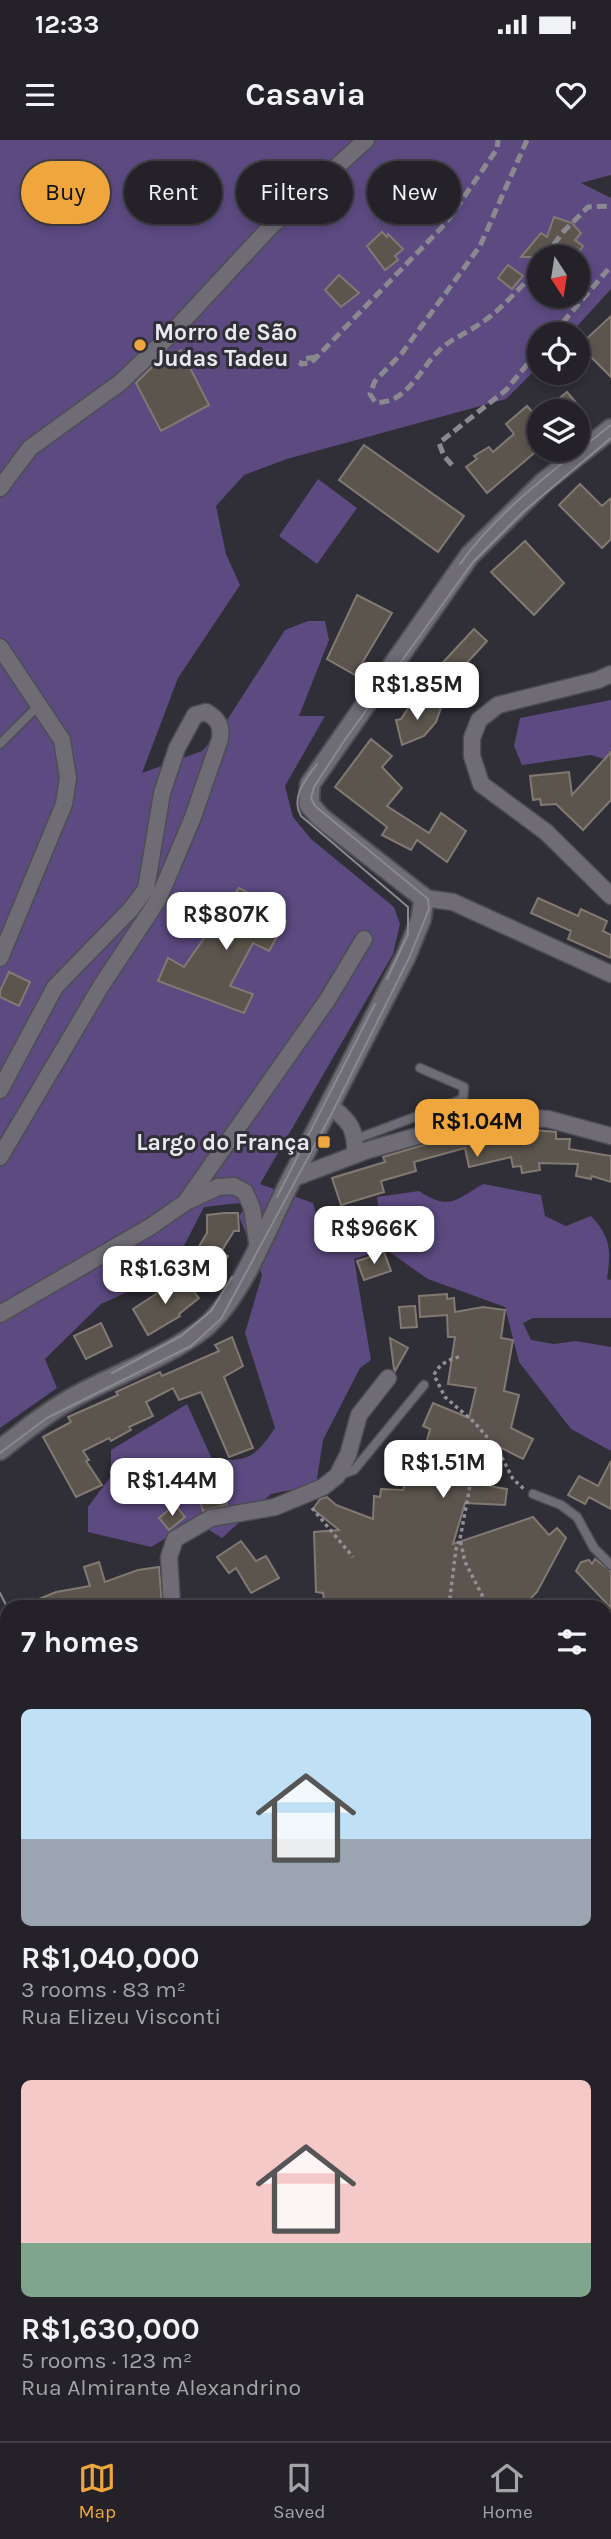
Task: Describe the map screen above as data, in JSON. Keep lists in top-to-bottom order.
{
  "places": {
    "other": ["Morro de São Judas Tadeu"],
    "transit": ["Largo do França"]
  },
  "north": "bottom",
  "page": {
    "status": "12:33",
    "header": "Casavia",
    "chip": [
      "Buy",
      "Rent",
      "Filters",
      "New"
    ],
    "price": [
      "R$1.85M",
      "R$807K",
      "R$1.04M",
      "R$966K",
      "R$1.63M",
      "R$1.51M",
      "R$1.44M"
    ],
    "heading": "7 homes",
    "list": [
      {
        "name": "R$1,040,000",
        "note": "3 rooms · 83 m² · Rua Elizeu Visconti"
      },
      {
        "name": "R$1,630,000",
        "note": "5 rooms · 123 m² · Rua Almirante Alexandrino"
      }
    ],
    "tabs": ["Map", "Saved", "Home"]
  }
}
